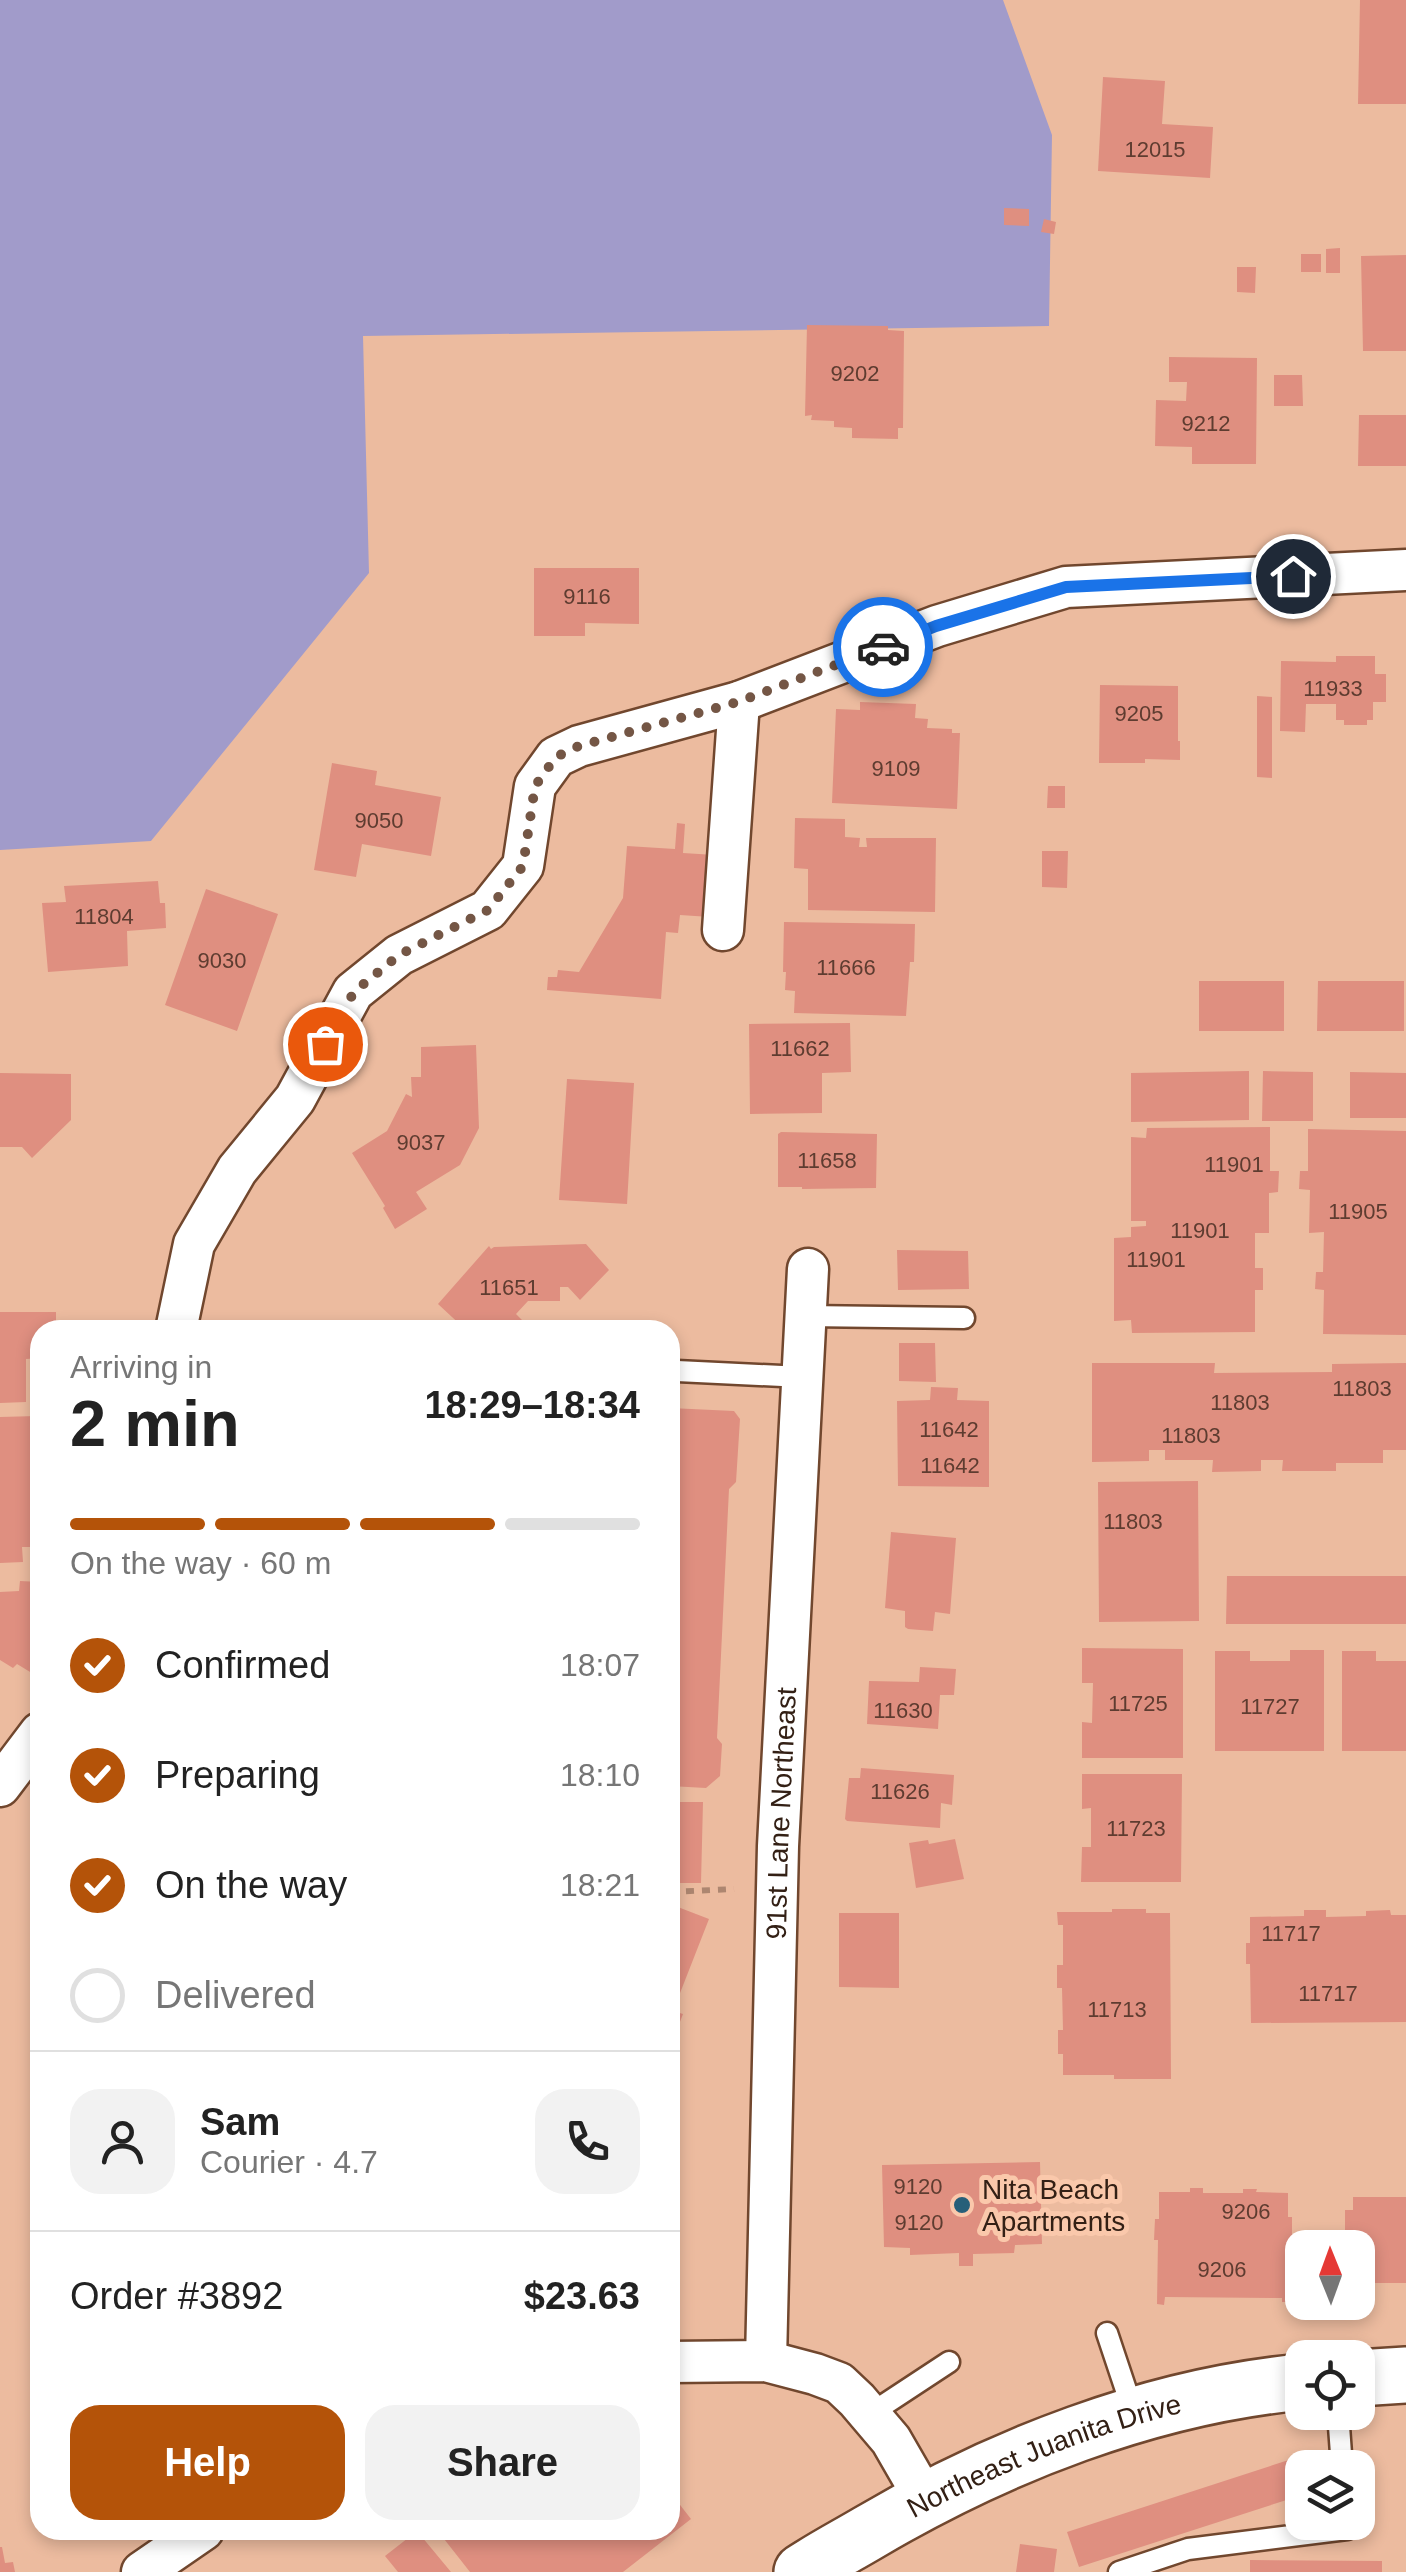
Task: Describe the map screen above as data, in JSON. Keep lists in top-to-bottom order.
{
  "streets": {
    "main road": ["Northeast Juanita Drive"],
    "street": ["91st Lane Northeast"]
  },
  "places": ["Nita Beach Apartments"],
  "house_numbers": [
    "12015",
    "9202",
    "9212",
    "9116",
    "11933",
    "9205",
    "9109",
    "9050",
    "11804",
    "9030",
    "11666",
    "11662",
    "9037",
    "11658",
    "11901",
    "11905",
    "11901",
    "11901",
    "11651",
    "11803",
    "11803",
    "11642",
    "11803",
    "11642",
    "11803",
    "11725",
    "11727",
    "11630",
    "11626",
    "11723",
    "11717",
    "11717",
    "11713",
    "9120",
    "9206",
    "9120",
    "9206"
  ],
  "north": "top",
  "page": {
    "heading": ["2 min", "Arriving in", "18:29–18:34"],
    "panel": [
      "Sam",
      "Courier · 4.7",
      "Order #3892",
      "$23.63"
    ],
    "bar": "On the way · 60 m",
    "list": [
      ["Confirmed", "18:07"],
      ["Preparing", "18:10"],
      ["On the way", "18:21"],
      "Delivered"
    ],
    "buttons": ["Help", "Share"]
  }
}
